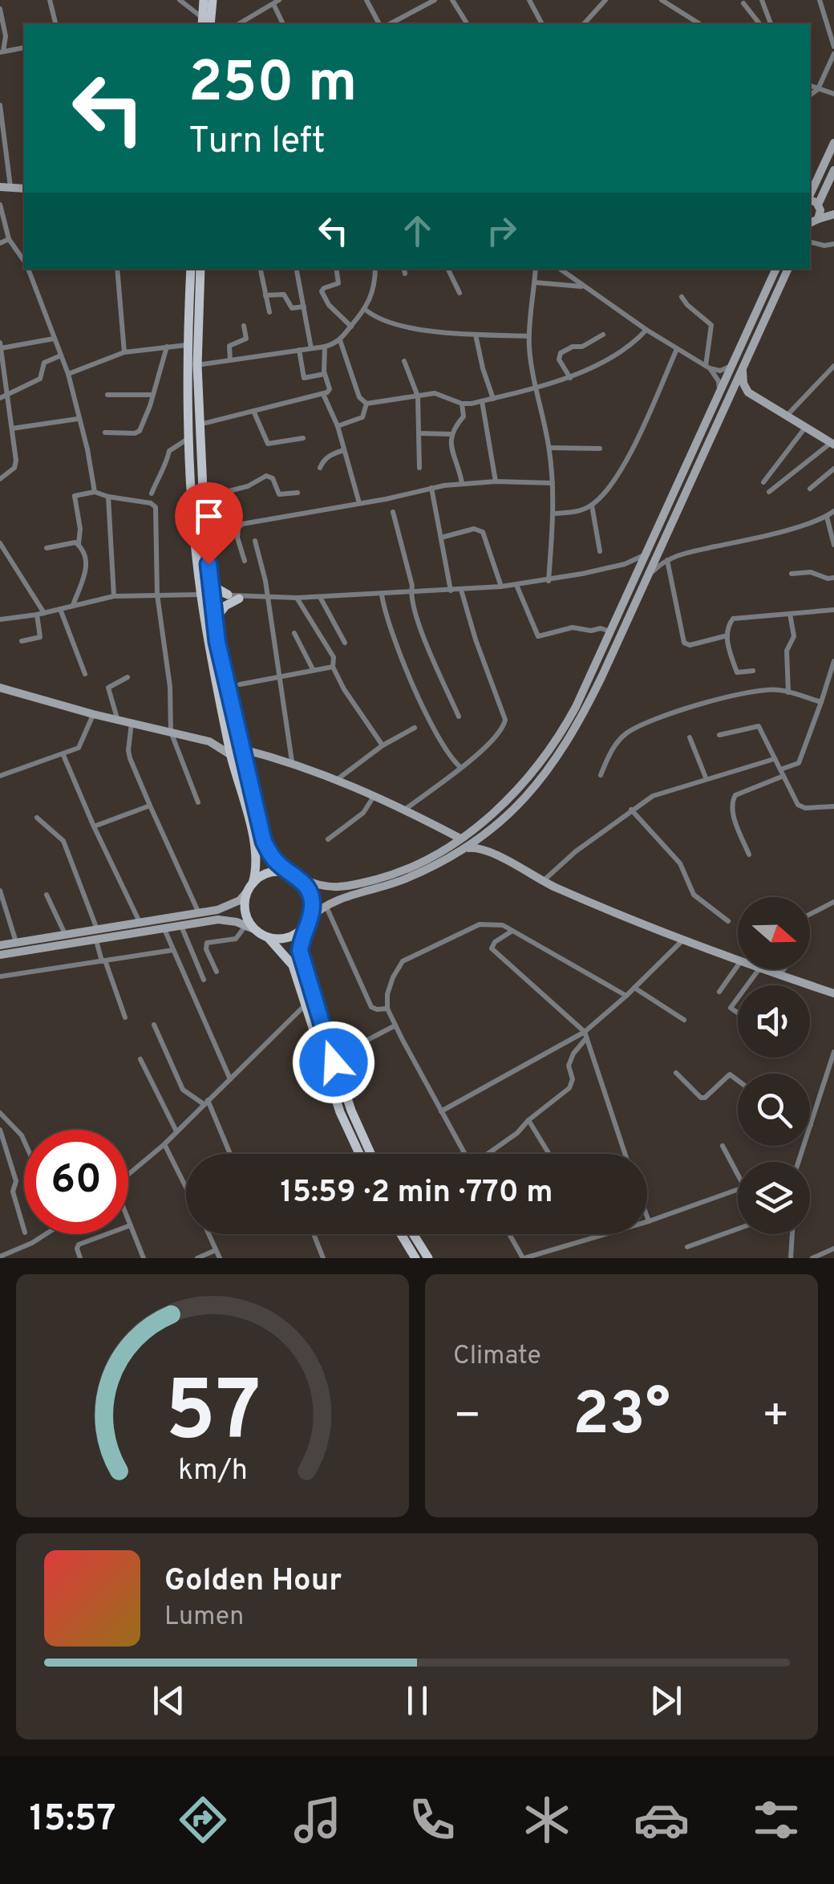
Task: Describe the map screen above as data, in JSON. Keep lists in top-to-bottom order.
{
  "north": "right",
  "page": {
    "turn": ["250 m", "Turn left"],
    "limit": "60",
    "trip": "15:59 · 2 min · 770 m",
    "tile": "Climate",
    "heat": ["−", "23°", "+"],
    "song": ["Golden Hour", "Lumen"],
    "tabs": "15:57",
    "gauge": ["57", "km/h"]
  }
}
